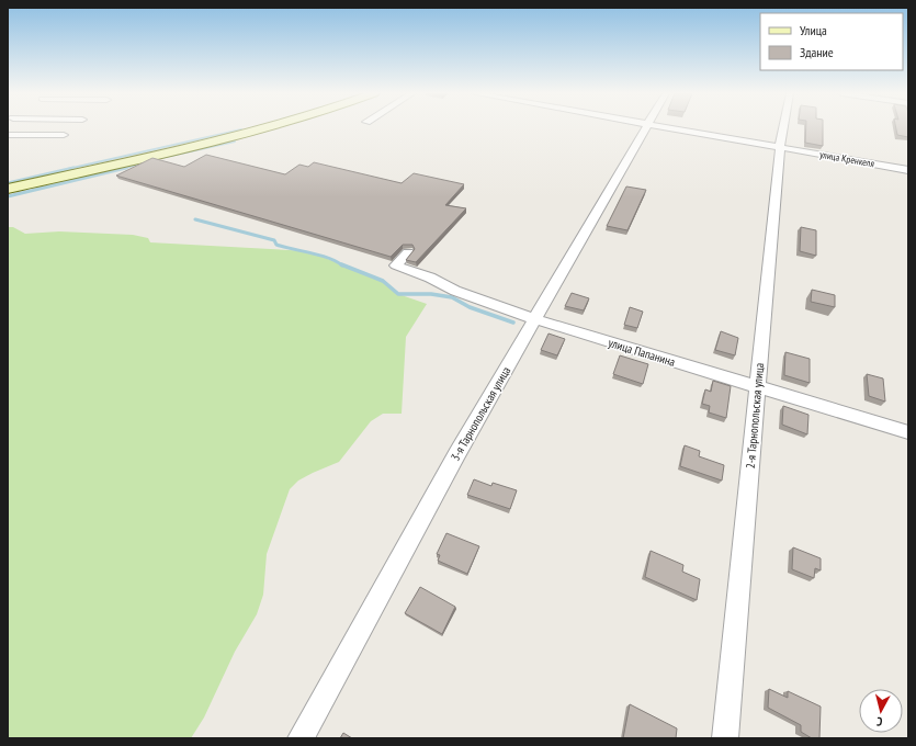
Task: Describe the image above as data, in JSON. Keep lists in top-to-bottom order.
{
  "streets": {
    "street": [
      "улица Кренкеля",
      "улица Папанина",
      "3-я Тарнопольская улица",
      "2-я Тарнопольская улица"
    ]
  },
  "crossings": [
    ["улица Кренкеля", "2-я Тарнопольская улица"],
    ["улица Папанина", "3-я Тарнопольская улица"],
    ["улица Папанина", "2-я Тарнопольская улица"]
  ],
  "legend": ["Улица", "Здание"],
  "north": "bottom"
}
